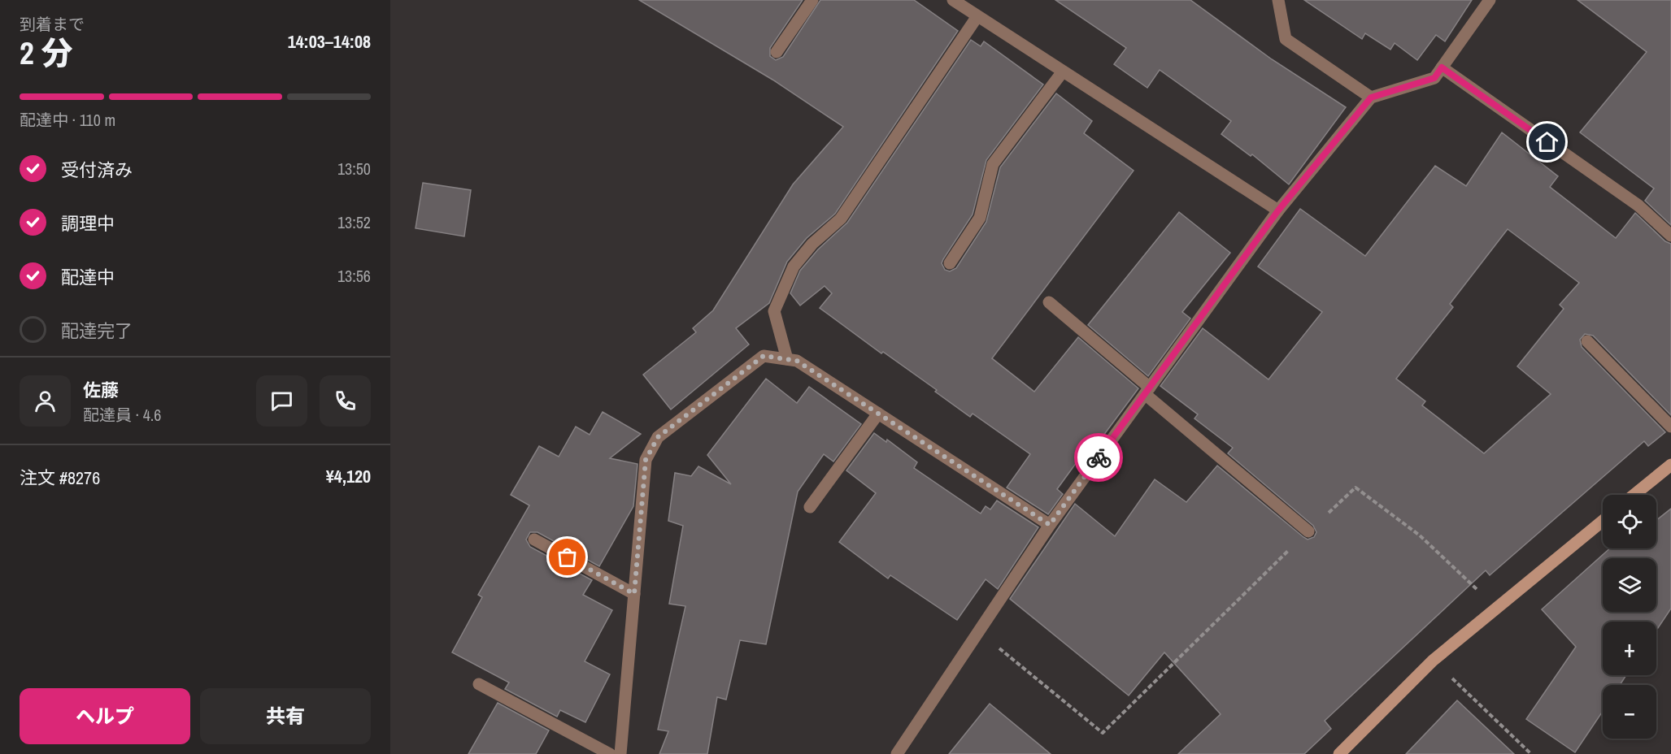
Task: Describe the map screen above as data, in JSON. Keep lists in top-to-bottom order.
{
  "page": {
    "heading": ["2 分", "到着まで", "14:03–14:08"],
    "panel": [
      "佐藤",
      "配達員 · 4.6",
      "注文 #8276",
      "¥4,120"
    ],
    "bar": "配達中 · 110 m",
    "list": [
      ["受付済み", "13:50"],
      ["調理中", "13:52"],
      ["配達中", "13:56"],
      "配達完了"
    ],
    "map_buttons": ["+", "−"],
    "buttons": ["ヘルプ", "共有"]
  }
}
